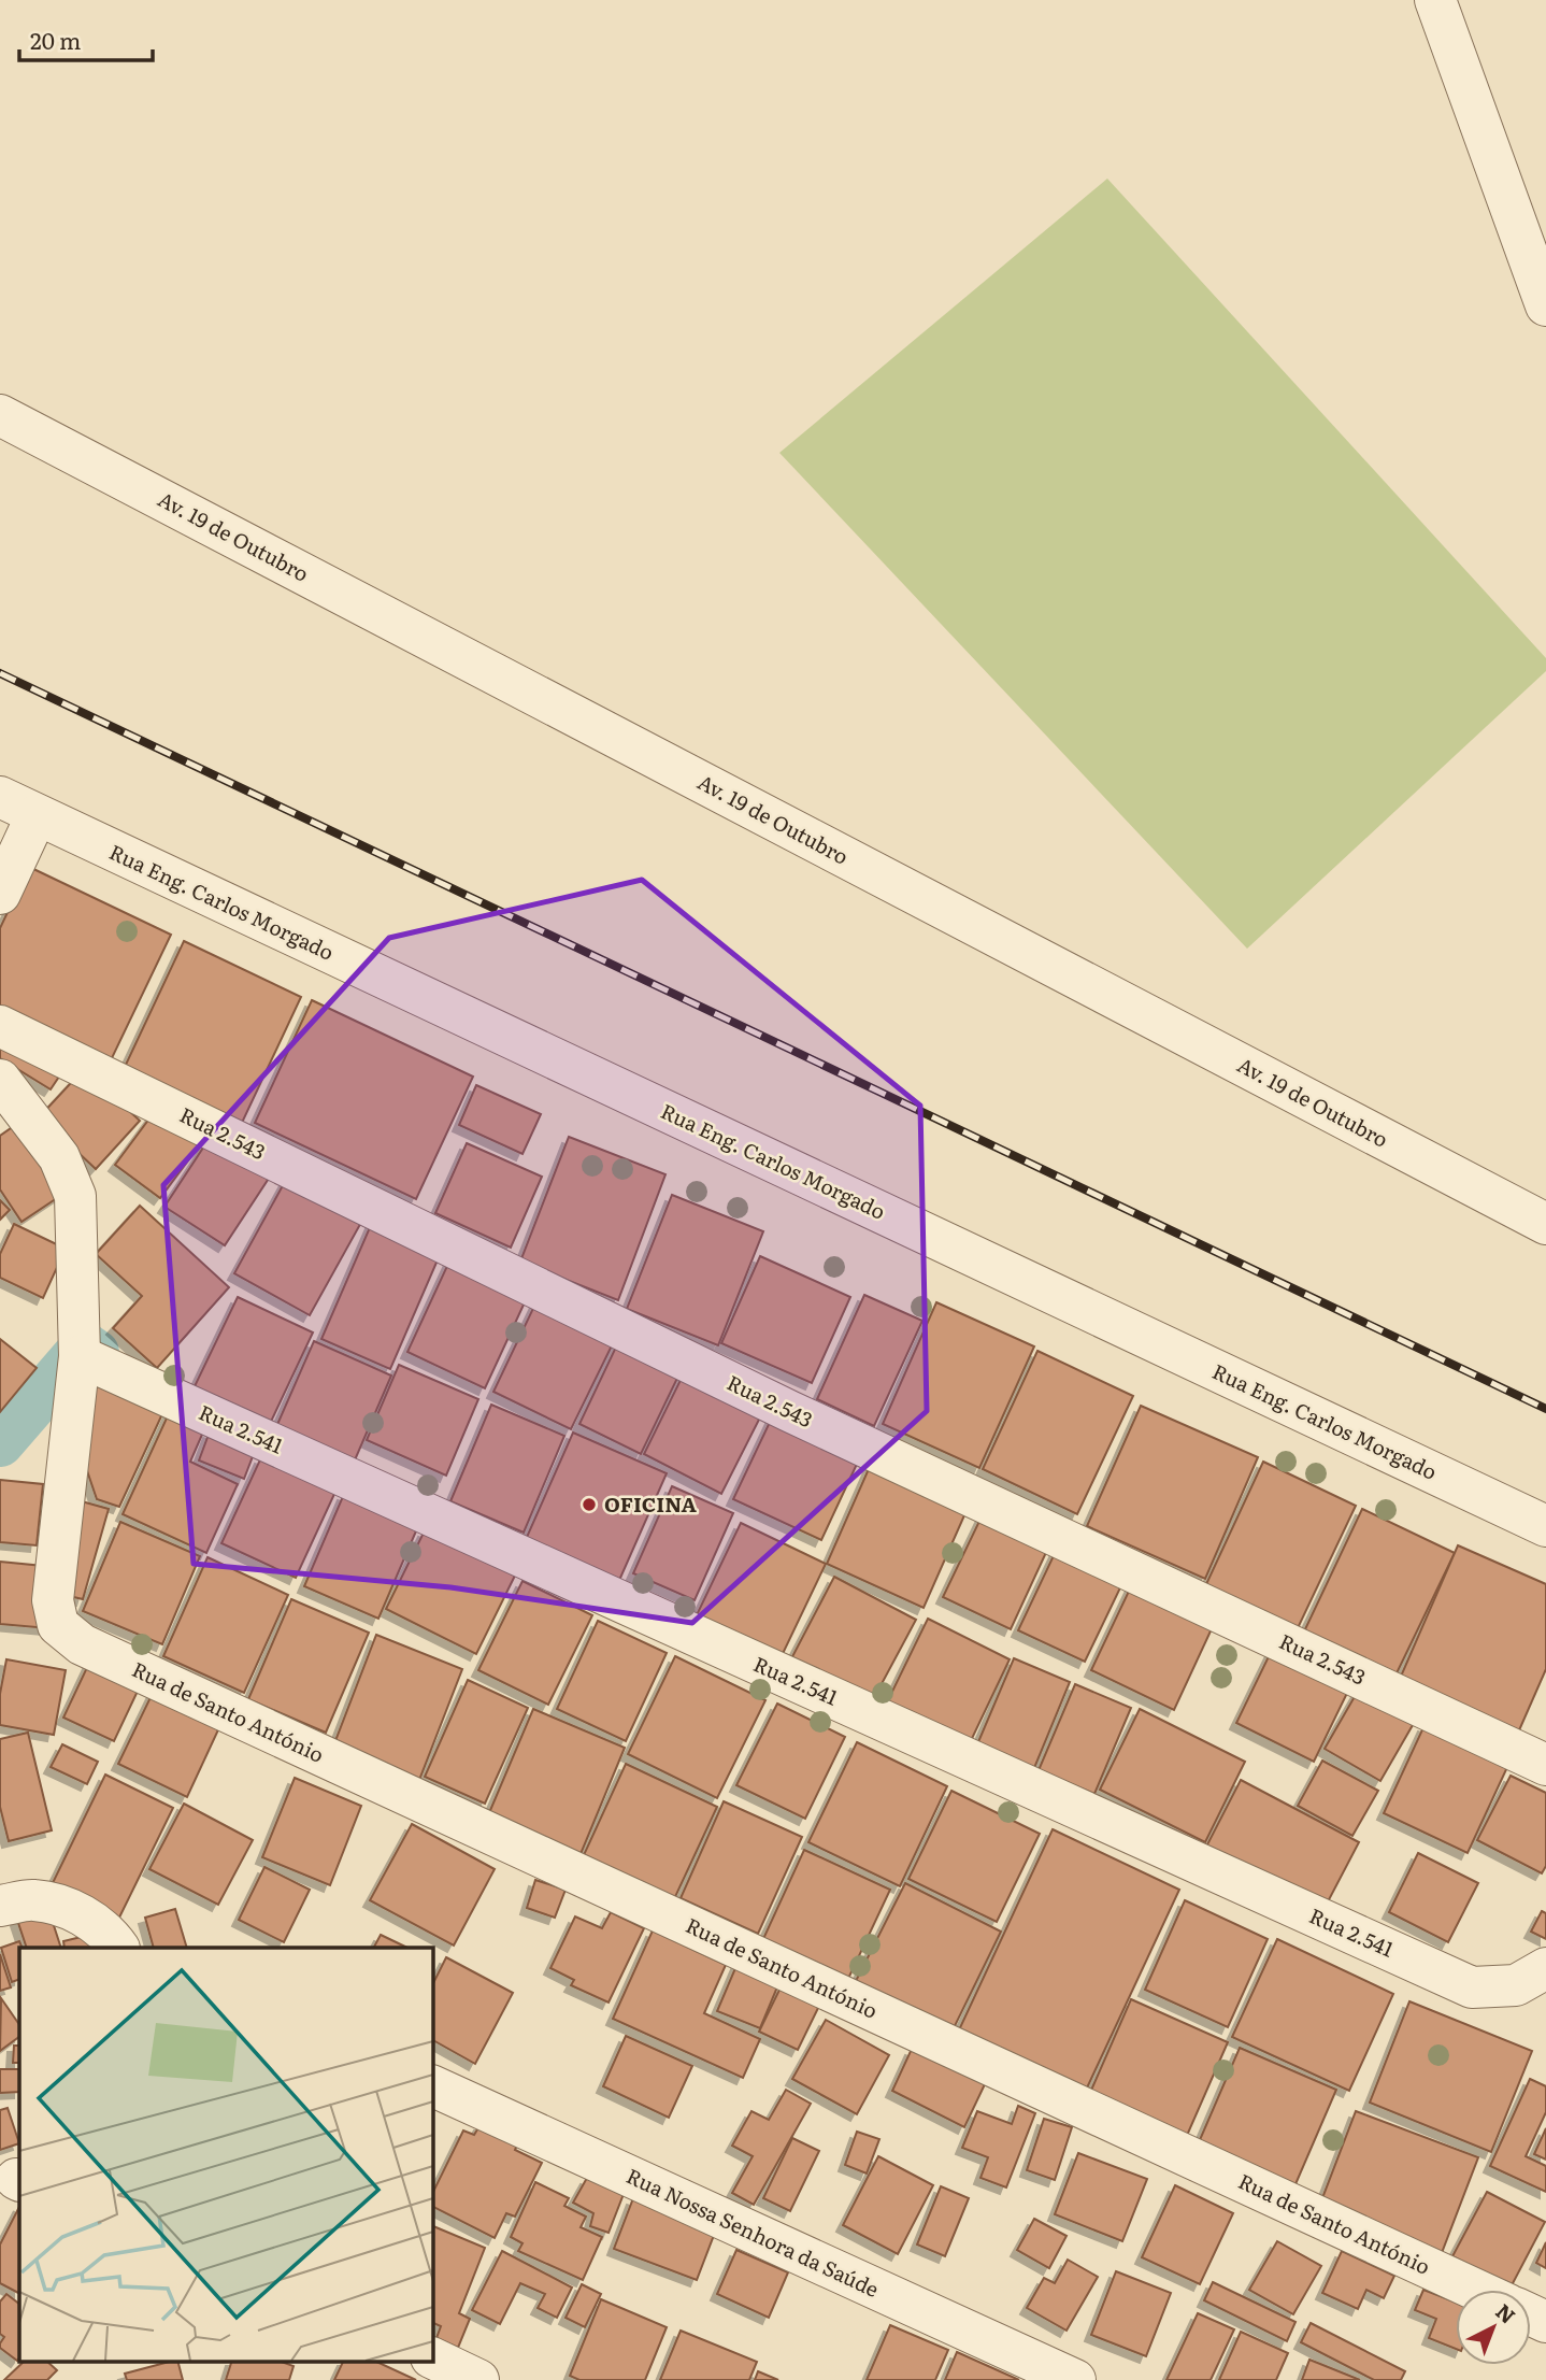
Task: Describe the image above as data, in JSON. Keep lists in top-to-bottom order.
{
  "streets": {
    "street": [
      "Av. 19 de Outubro",
      "Rua Eng. Carlos Morgado",
      "Rua 2.543",
      "Rua 2.541",
      "Rua de Santo António",
      "Rua Nossa Senhora da Saúde"
    ]
  },
  "crossings": [
    ["Rua 2.541", "Rua de Santo António"]
  ],
  "places": ["OFICINA"],
  "scale_bar": "20 m",
  "north": "top right"
}
